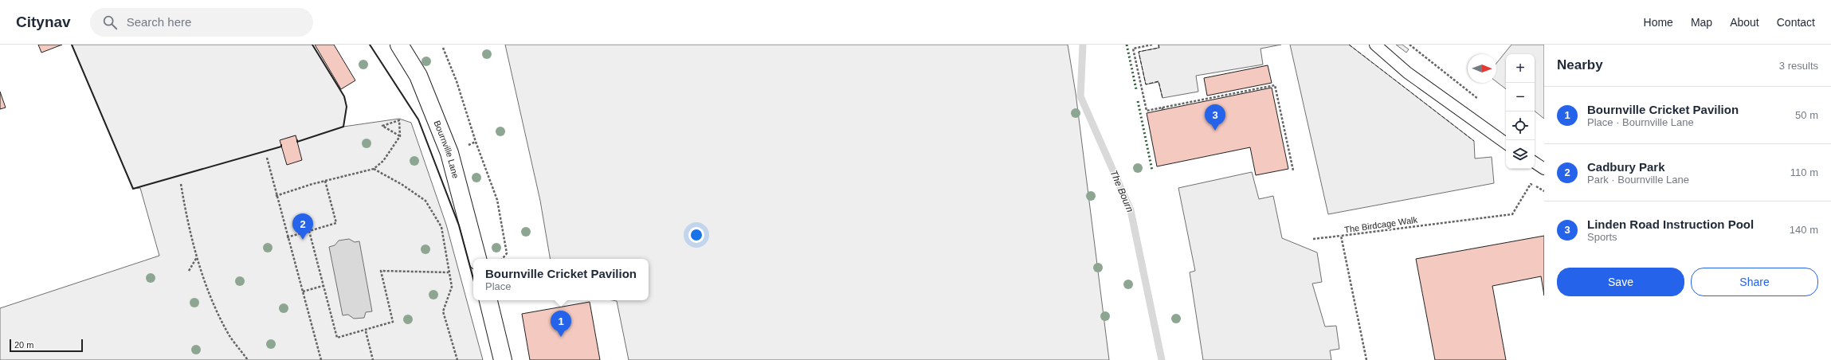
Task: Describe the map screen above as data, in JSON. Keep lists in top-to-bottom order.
{
  "streets": {
    "street": ["Bournville Lane"],
    "path": ["The Birdcage Walk"]
  },
  "water": ["The Bourn"],
  "scale_bar": "20 m",
  "north": "right",
  "page": {
    "header": "Citynav",
    "search": "Search here",
    "nav": [
      "Home",
      "Map",
      "About",
      "Contact"
    ],
    "heading": ["Nearby", "3 results"],
    "map_buttons": ["+", "−"],
    "list": [
      {
        "mark": "1",
        "name": "Bournville Cricket Pavilion",
        "note": "Place · Bournville Lane",
        "value": "50 m"
      },
      {
        "mark": "2",
        "name": "Cadbury Park",
        "note": "Park · Bournville Lane",
        "value": "110 m"
      },
      {
        "mark": "3",
        "name": "Linden Road Instruction Pool",
        "note": "Sports",
        "value": "140 m"
      }
    ],
    "pins": ["3", "2", "1"],
    "buttons": ["Save", "Share"],
    "popup": ["Bournville Cricket Pavilion", "Place"],
    "scale": "20 m"
  }
}
